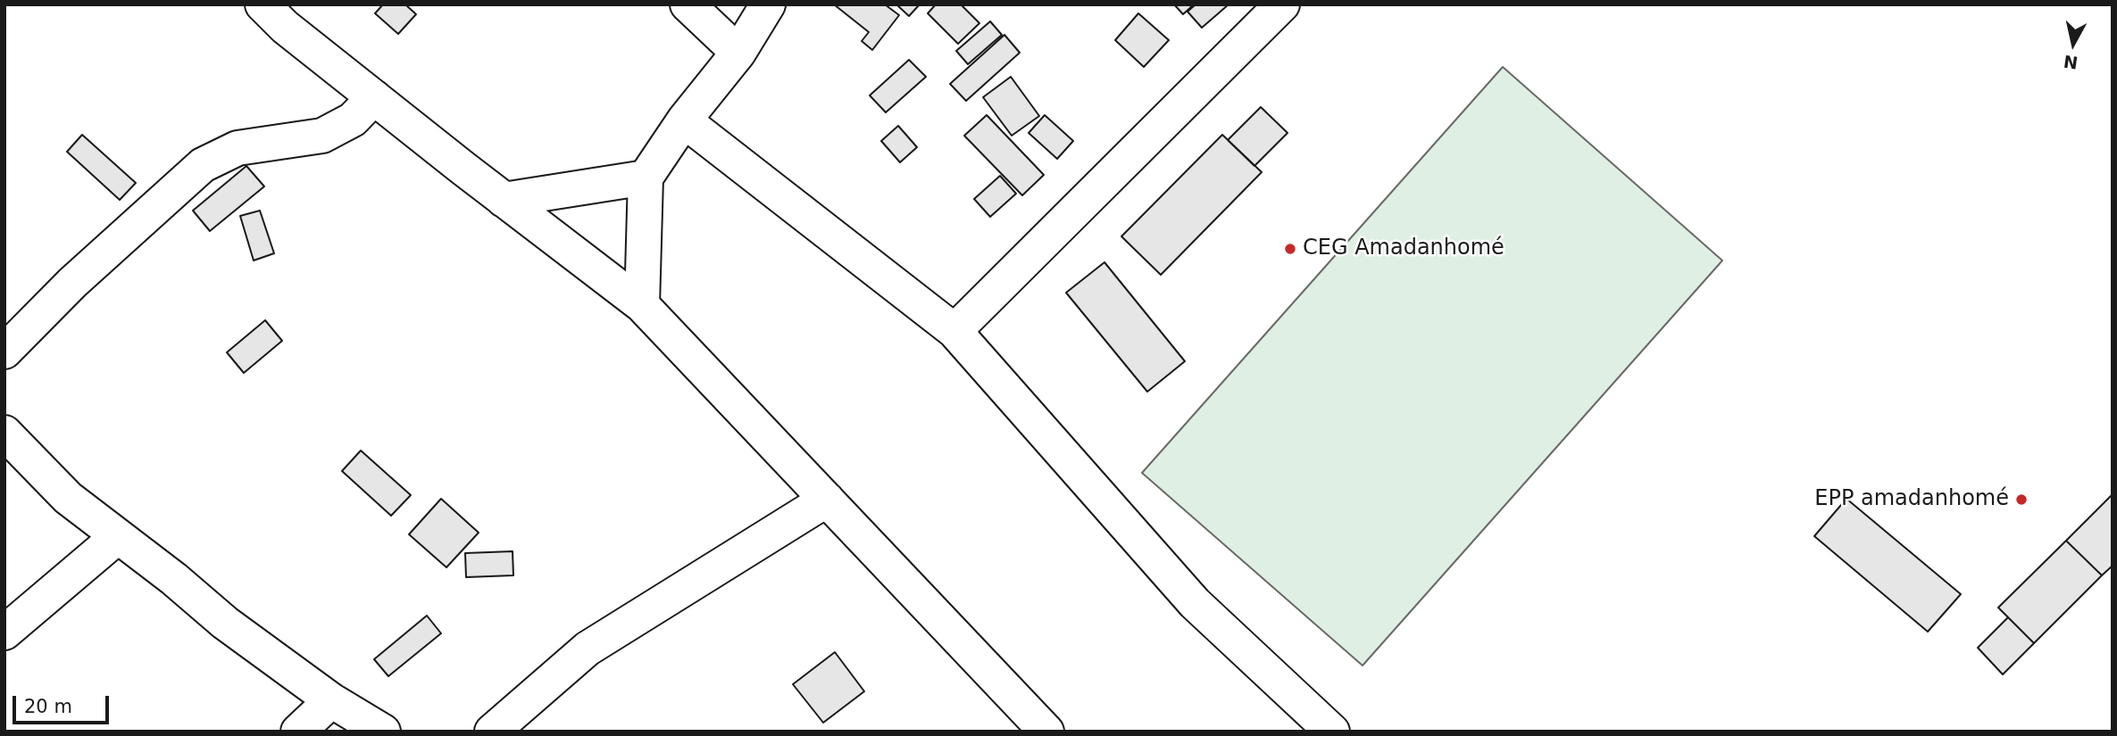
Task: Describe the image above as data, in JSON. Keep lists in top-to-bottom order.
{
  "places": ["CEG Amadanhomé", "EPP amadanhomé"],
  "scale_bar": "20 m",
  "north": "bottom"
}
